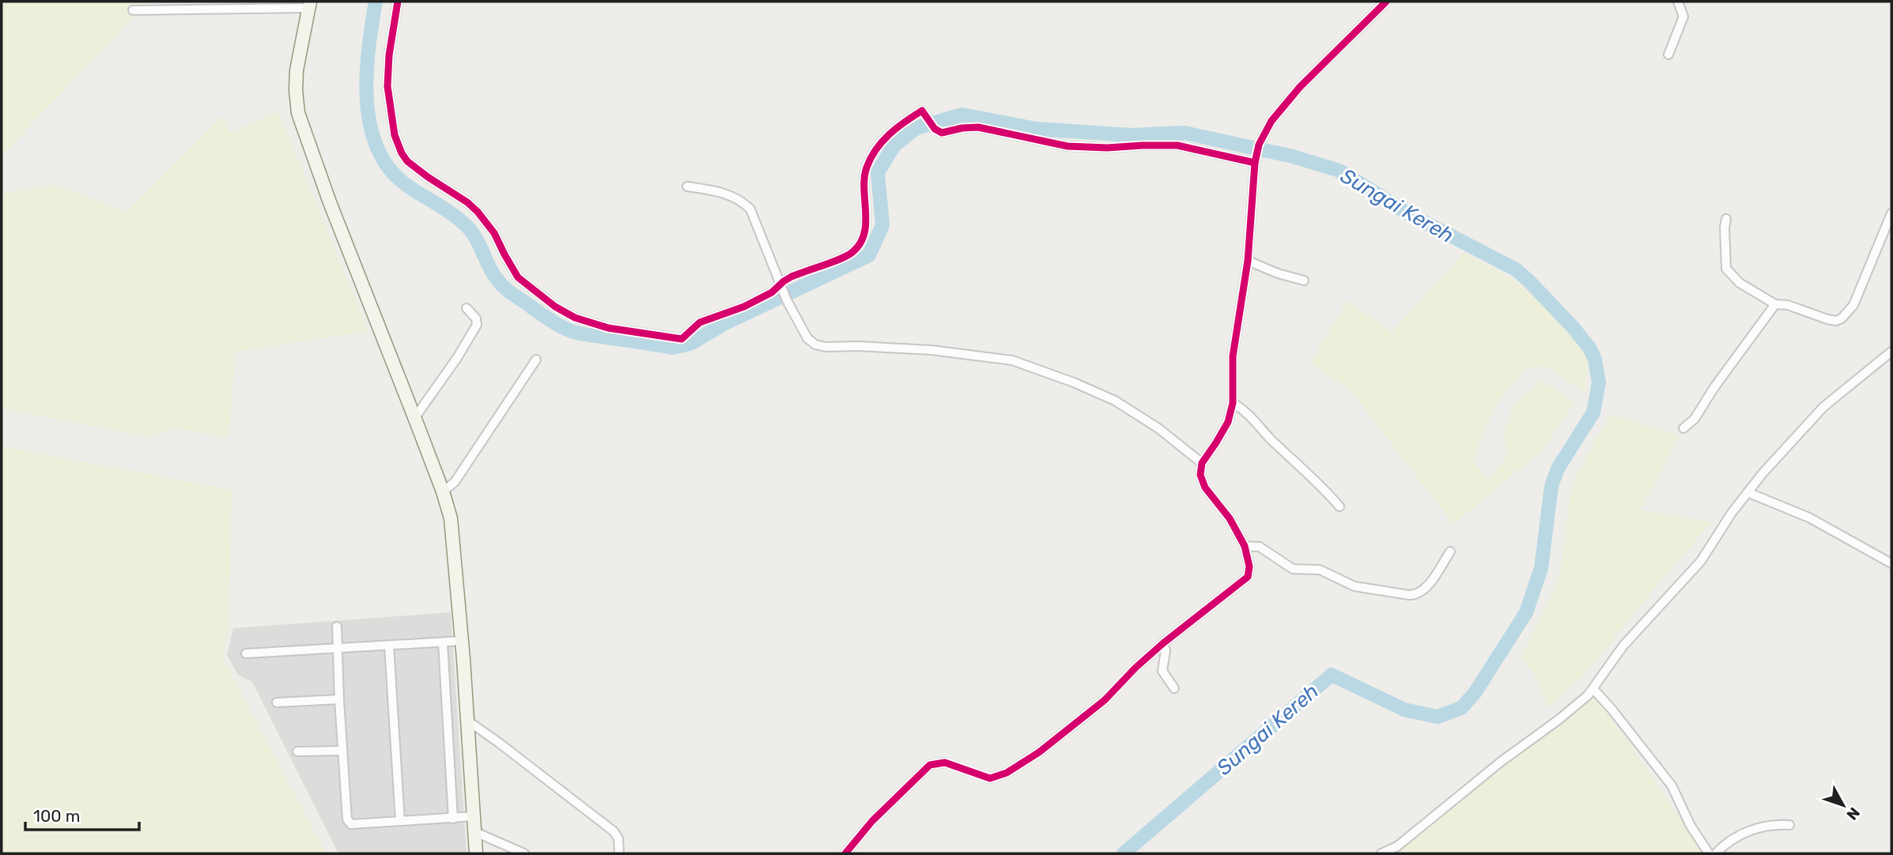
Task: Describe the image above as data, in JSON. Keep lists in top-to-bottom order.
{
  "water": ["Sungai Kereh"],
  "scale_bar": "100 m",
  "north": "bottom right"
}
